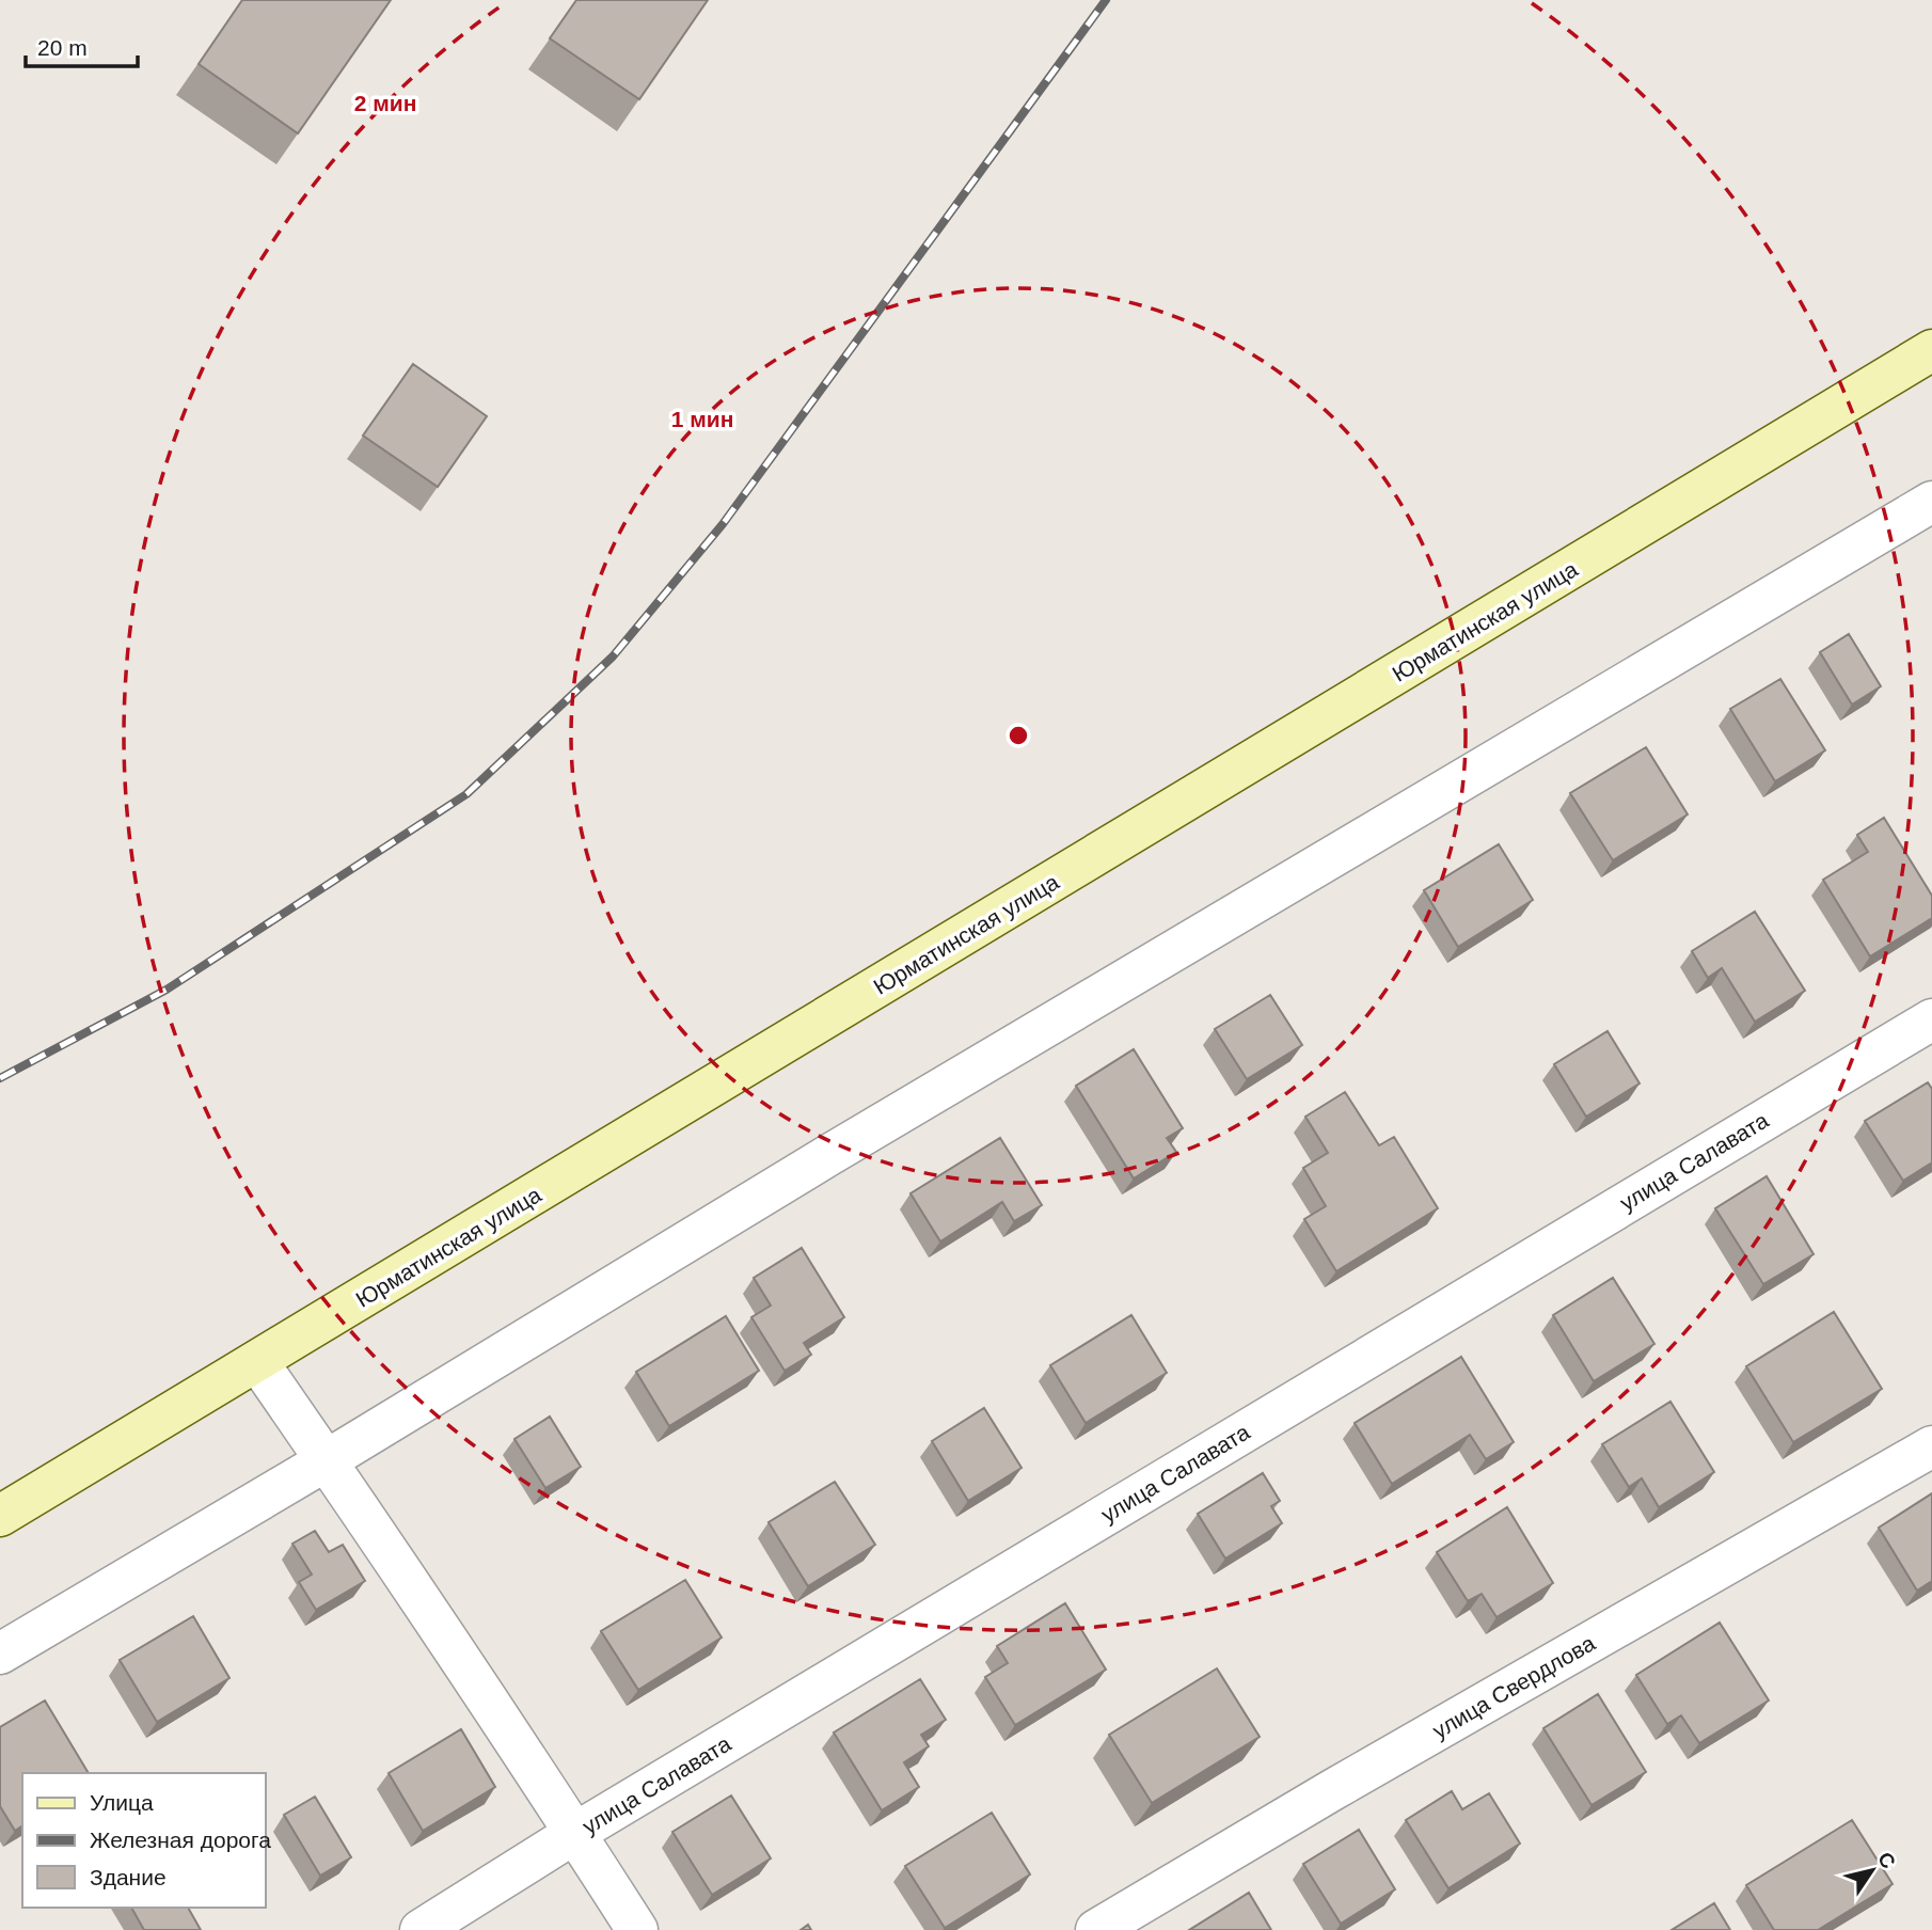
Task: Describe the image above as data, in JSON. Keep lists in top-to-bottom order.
{
  "streets": {
    "main road": ["Юрматинская улица"],
    "street": ["улица Салавата", "улица Свердлова"]
  },
  "legend": ["Улица", "Железная дорога", "Здание"],
  "scale_bar": "20 m",
  "north": "top right",
  "rings": ["2 мин", "1 мин"]
}
